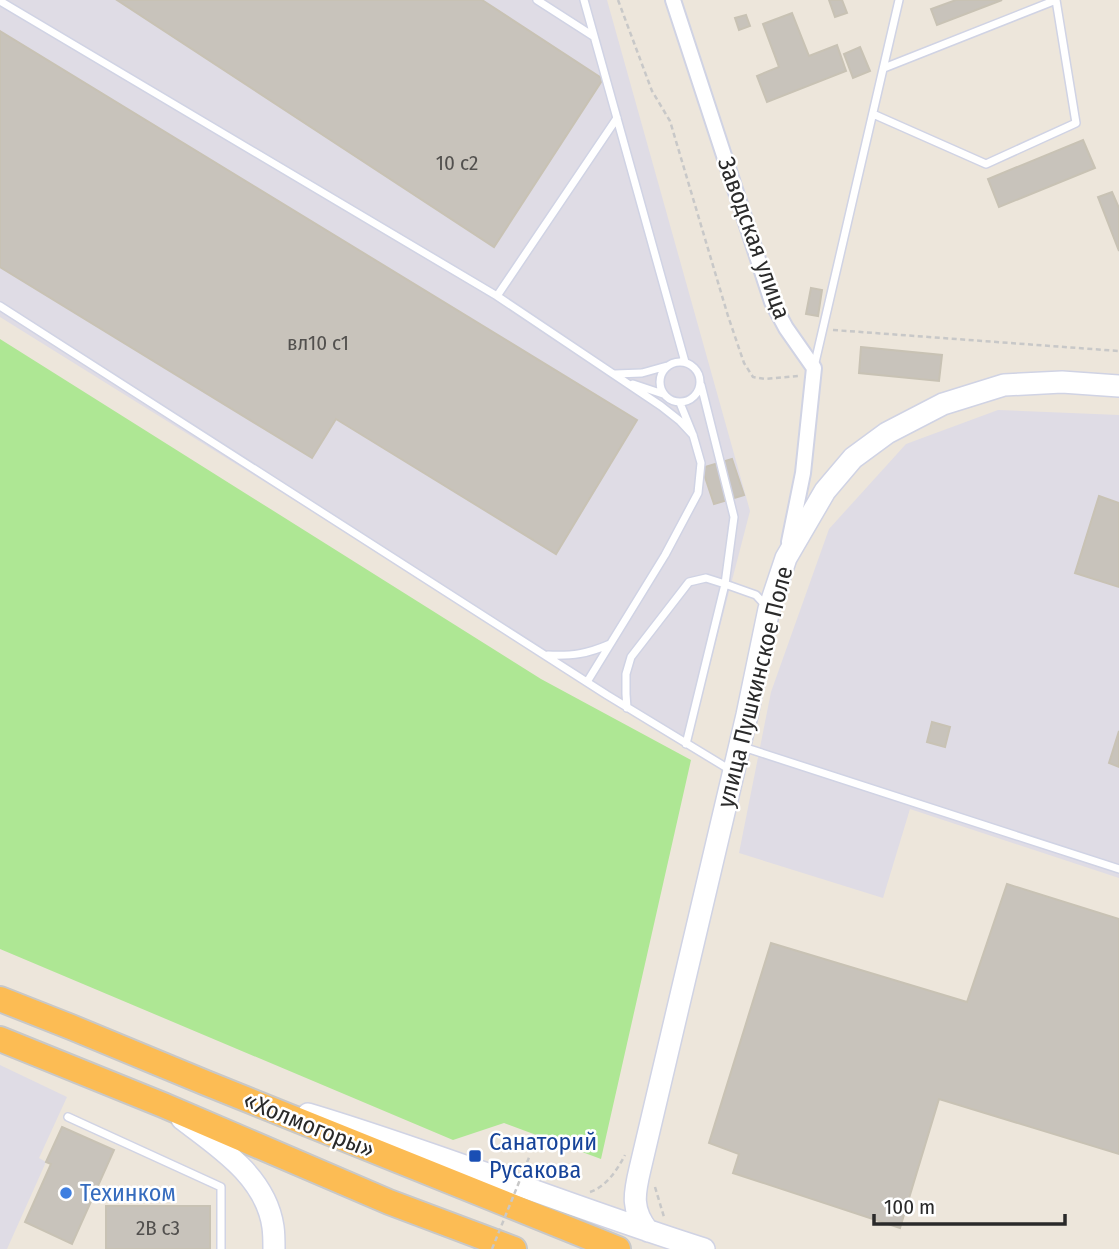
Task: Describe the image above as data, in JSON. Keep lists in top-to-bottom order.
{
  "streets": {
    "highway": ["«Холмогоры»"],
    "main road": ["улица Пушкинское Поле"],
    "street": ["Заводская улица"]
  },
  "places": {
    "transit": ["Санаторий Русакова"],
    "other": ["Техинком"]
  },
  "house_numbers": ["10 с2", "вл10 с1", "2В с3"],
  "scale_bar": "100 m"
}
